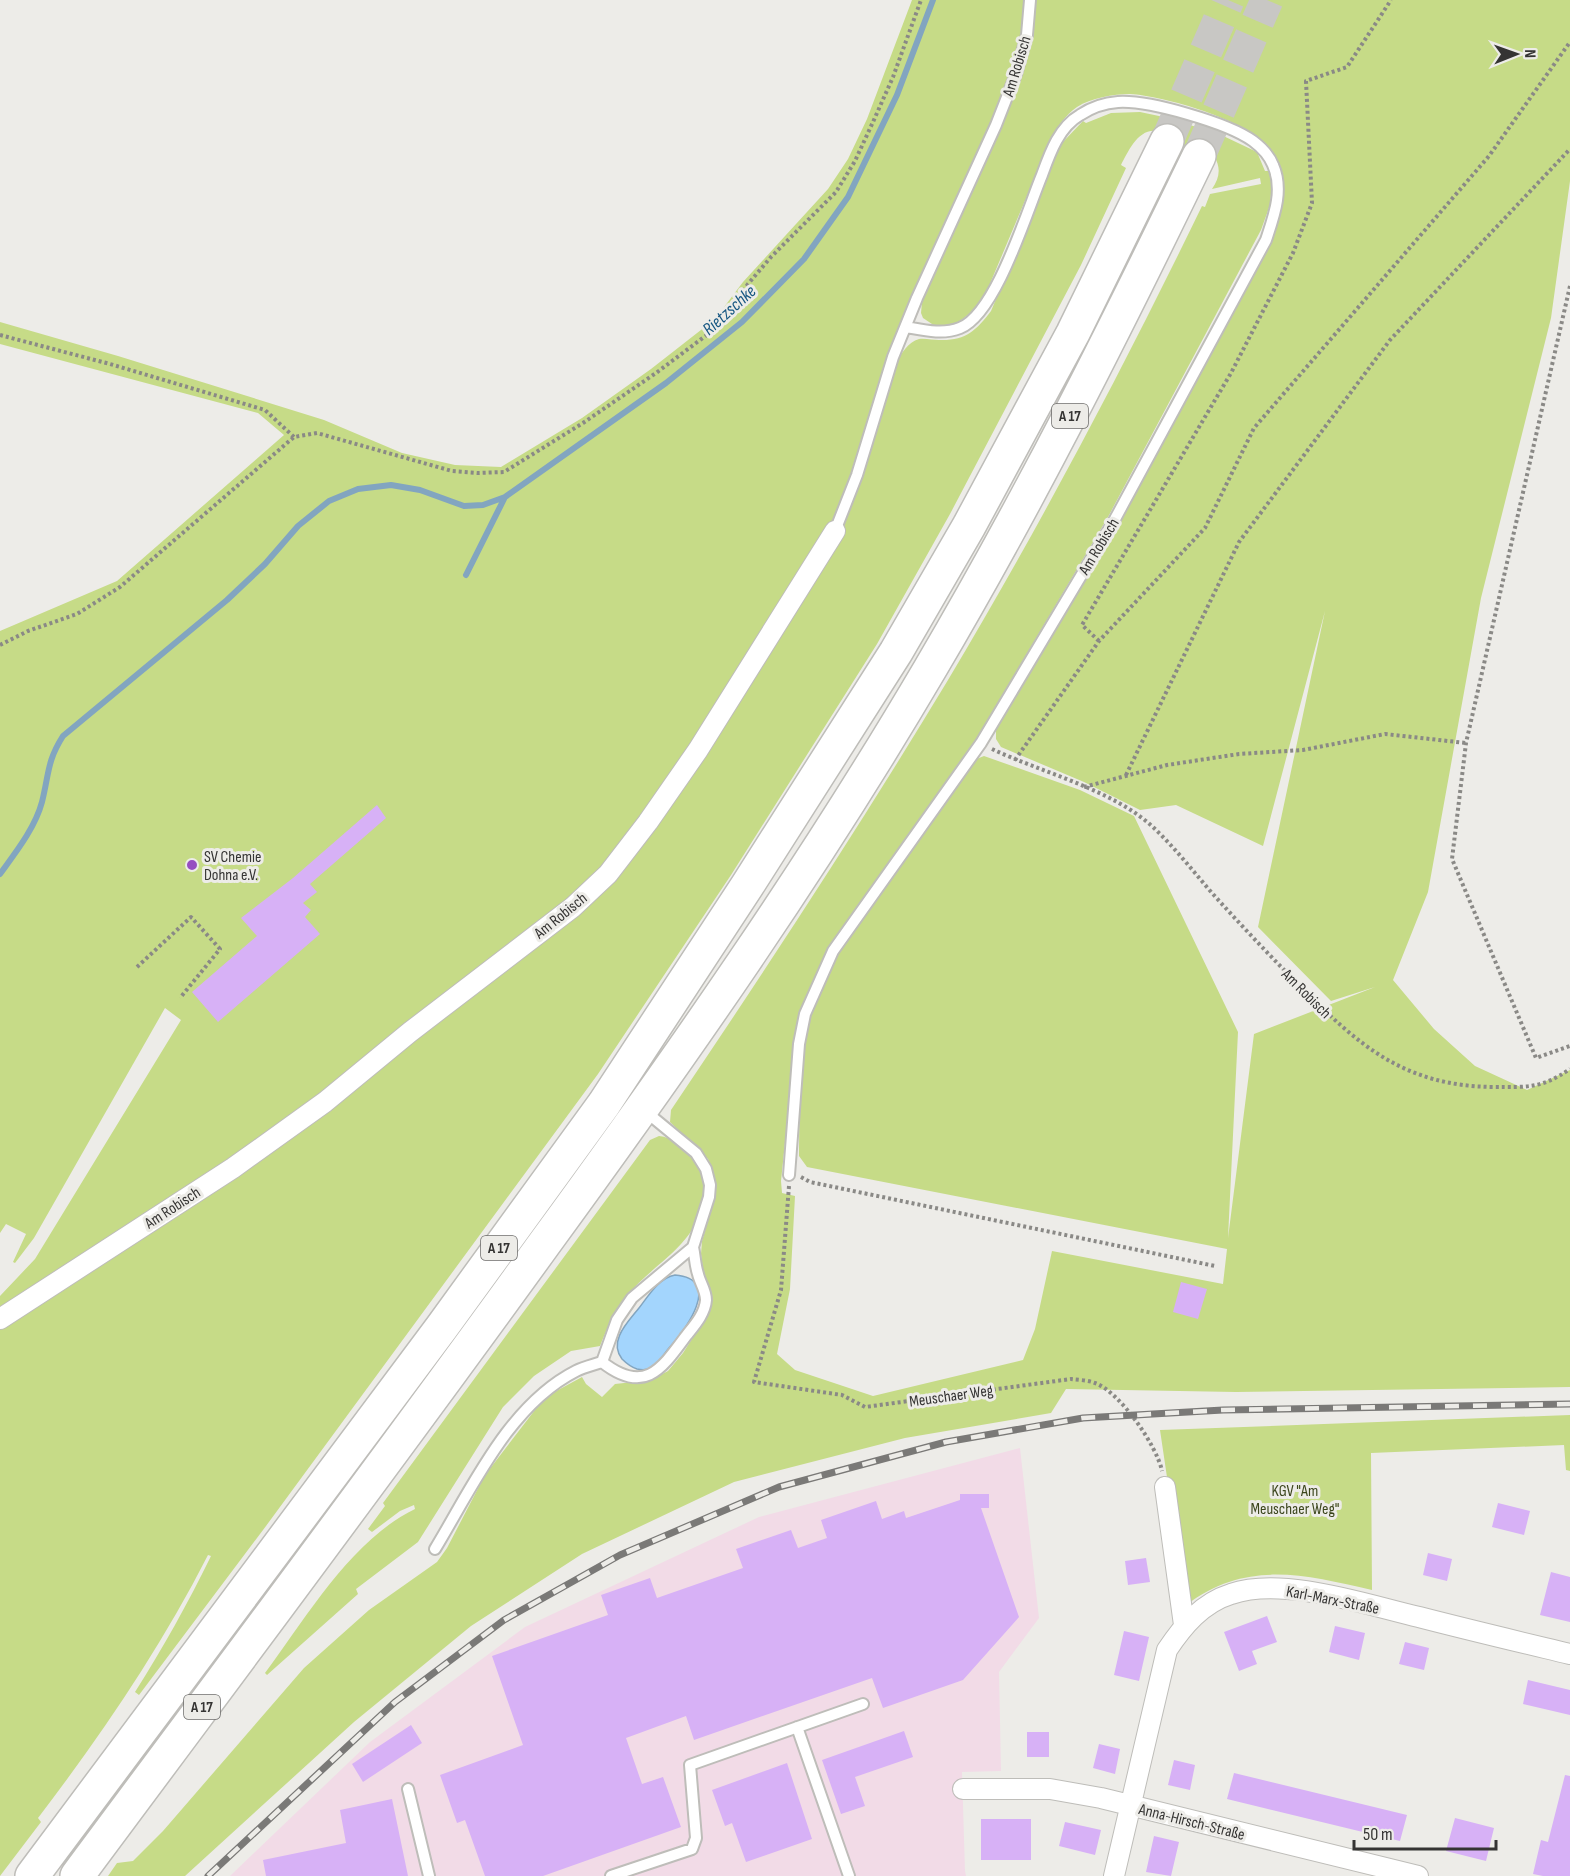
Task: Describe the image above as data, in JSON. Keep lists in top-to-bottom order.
{
  "streets": {
    "highway": ["A 17"],
    "street": ["Am Robisch", "Karl-Marx-Straße", "Anna-Hirsch-Straße"],
    "path": ["Meuschaer Weg"]
  },
  "crossings": [
    ["Karl-Marx-Straße", "Anna-Hirsch-Straße"]
  ],
  "water": ["Rietzschke"],
  "parks": ["KGV \"Am Meuschaer Weg\""],
  "places": ["SV Chemie Dohna e.V."],
  "scale_bar": "50 m",
  "north": "right"
}
